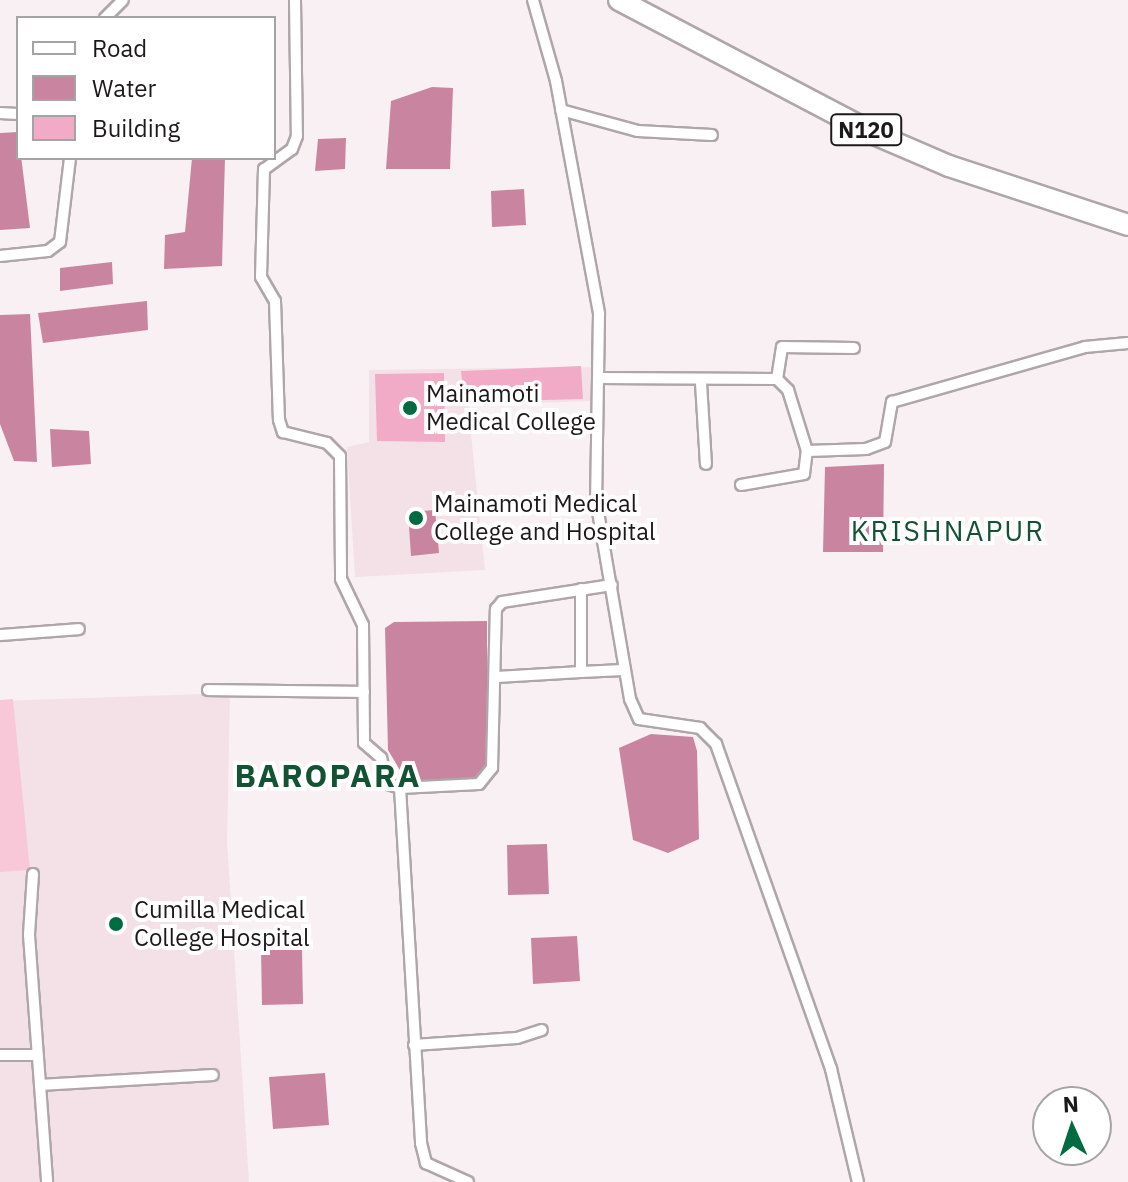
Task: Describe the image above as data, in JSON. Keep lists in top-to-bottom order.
{
  "streets": {
    "highway": ["N120"]
  },
  "districts": ["KRISHNAPUR", "BAROPARA"],
  "places": ["Mainamoti Medical College", "Mainamoti Medical College and Hospital", "Cumilla Medical College Hospital"],
  "legend": ["Road", "Water", "Building"],
  "north": "top"
}
